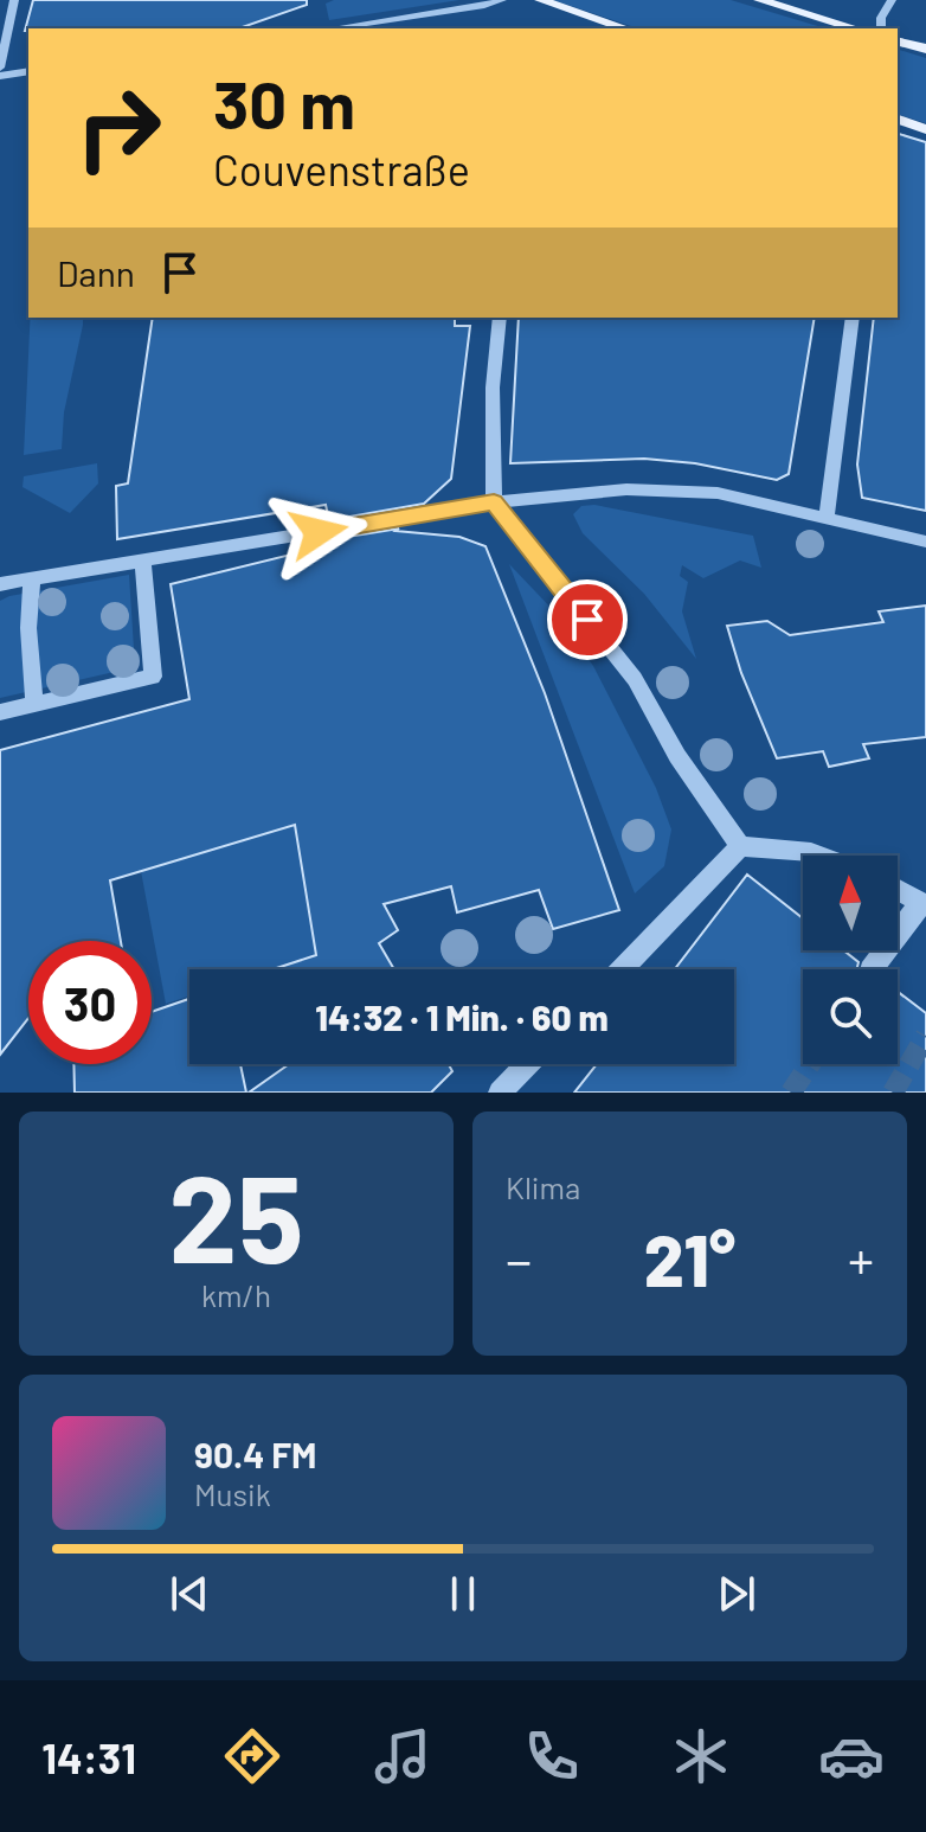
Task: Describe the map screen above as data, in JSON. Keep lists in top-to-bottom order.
{
  "north": "top",
  "page": {
    "turn": ["30 m", "Couvenstraße"],
    "then": "Dann",
    "limit": "30",
    "trip": "14:32 · 1 Min. · 60 m",
    "tile": [
      ["25", "km/h"],
      "Klima"
    ],
    "heat": ["−", "21°", "+"],
    "song": ["90.4 FM", "Musik"],
    "tabs": "14:31"
  }
}
